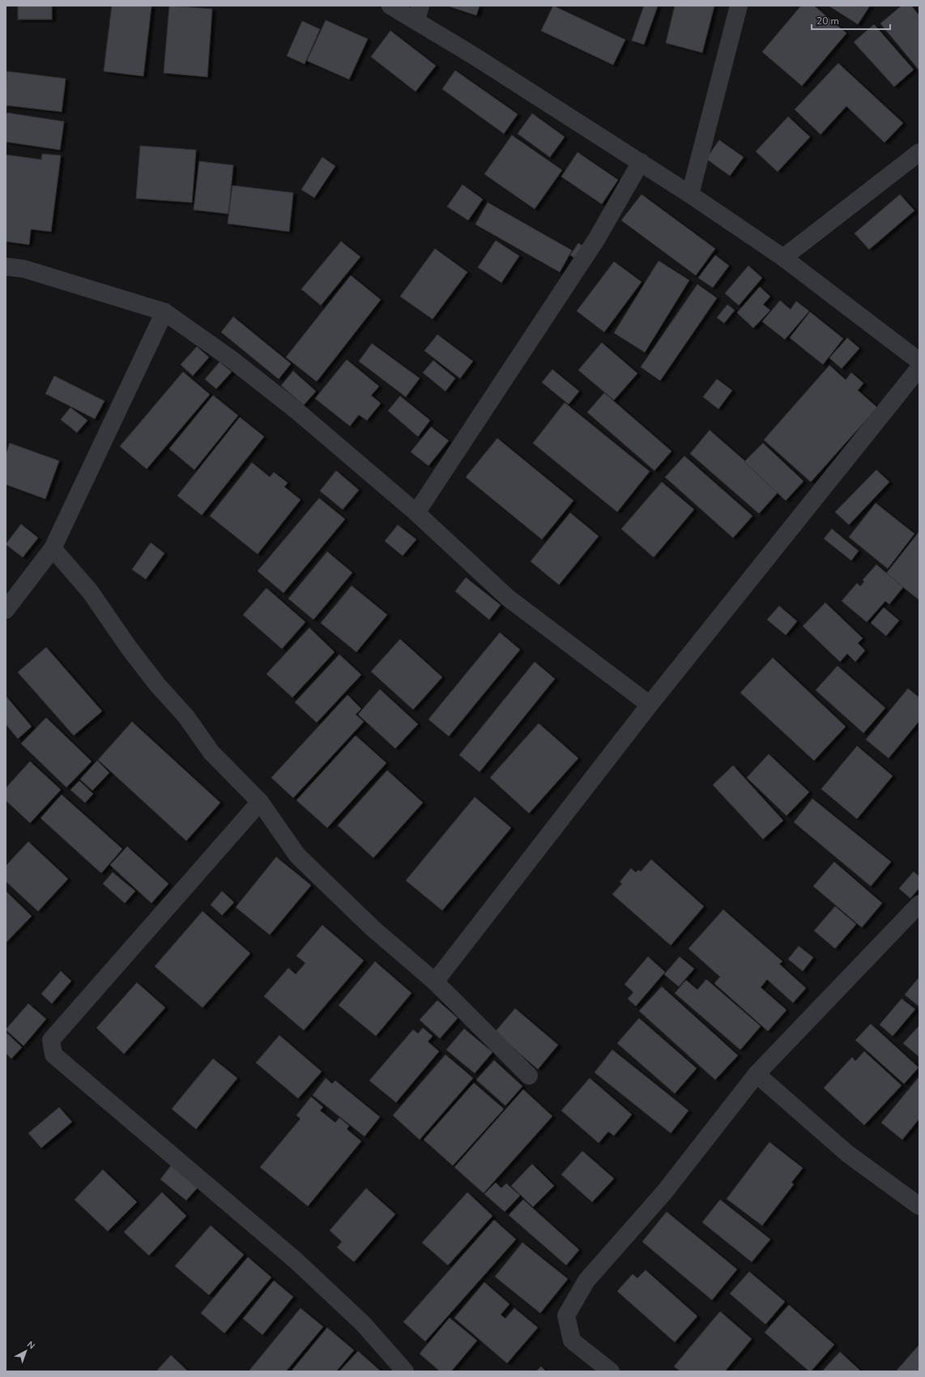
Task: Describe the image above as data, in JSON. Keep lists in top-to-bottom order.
{
  "scale_bar": "20 m",
  "north": "top right"
}
